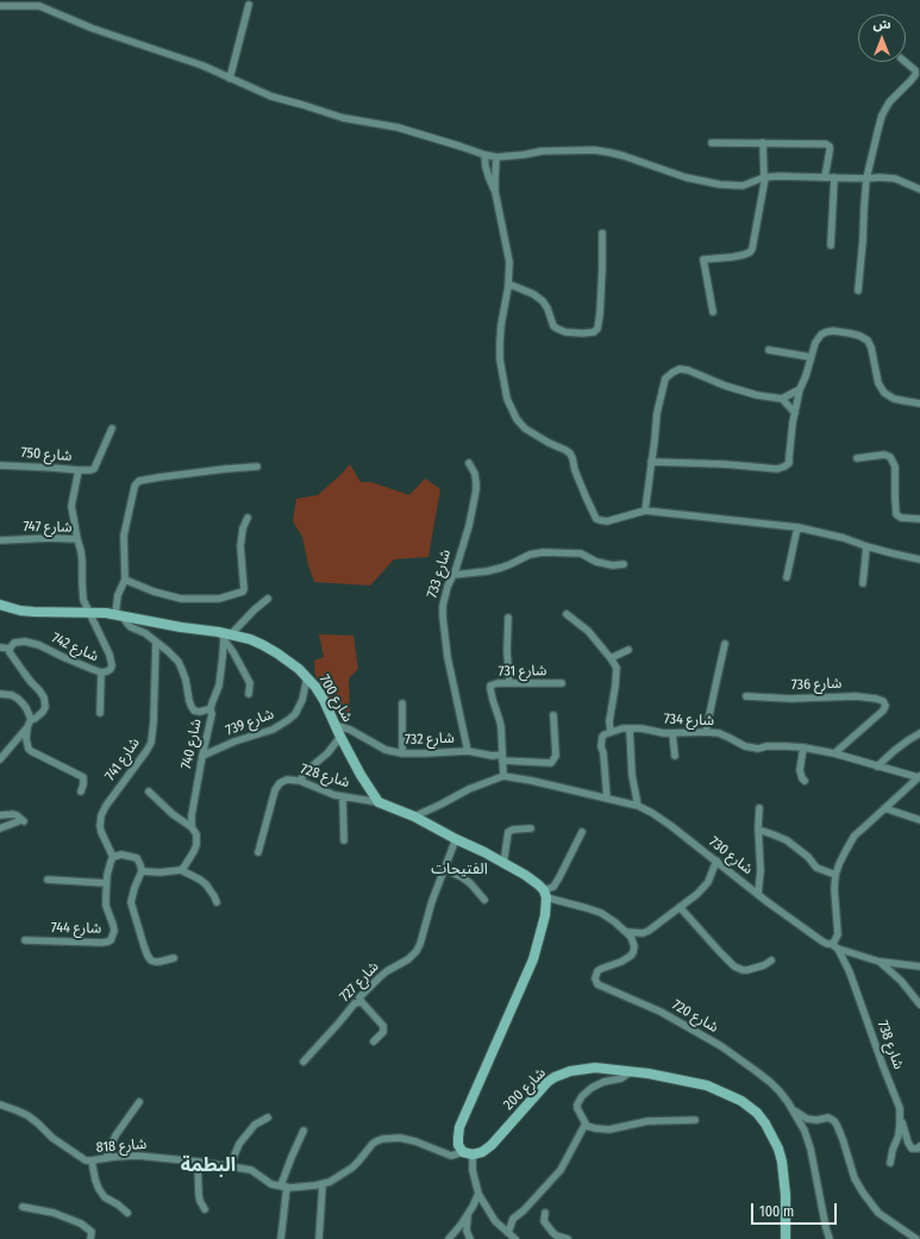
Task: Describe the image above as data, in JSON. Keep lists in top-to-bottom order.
{
  "streets": {
    "main road": ["شارع 700", "شارع 200"],
    "street": [
      "شارع 750",
      "شارع 747",
      "شارع 733",
      "شارع 742",
      "شارع 731",
      "شارع 736",
      "شارع 734",
      "شارع 739",
      "شارع 732",
      "شارع 740",
      "شارع 741",
      "شارع 728",
      "شارع 730",
      "شارع 744",
      "شارع 727",
      "شارع 720",
      "شارع 738",
      "شارع 818"
    ]
  },
  "crossings": [
    ["شارع 750", "شارع 747"],
    ["شارع 747", "شارع 742"],
    ["شارع 747", "شارع 700"],
    ["شارع 733", "شارع 732"],
    ["شارع 742", "شارع 700"],
    ["شارع 731", "شارع 732"],
    ["شارع 731", "شارع 730"],
    ["شارع 736", "شارع 734"],
    ["شارع 700", "شارع 739"],
    ["شارع 700", "شارع 732"],
    ["شارع 700", "شارع 740"],
    ["شارع 700", "شارع 728"],
    ["شارع 739", "شارع 740"],
    ["شارع 740", "شارع 741"],
    ["شارع 741", "شارع 744"],
    ["شارع 200", "شارع 818"]
  ],
  "districts": ["الفتيحات", "البطمة"],
  "scale_bar": "100 m",
  "north": "top"
}
